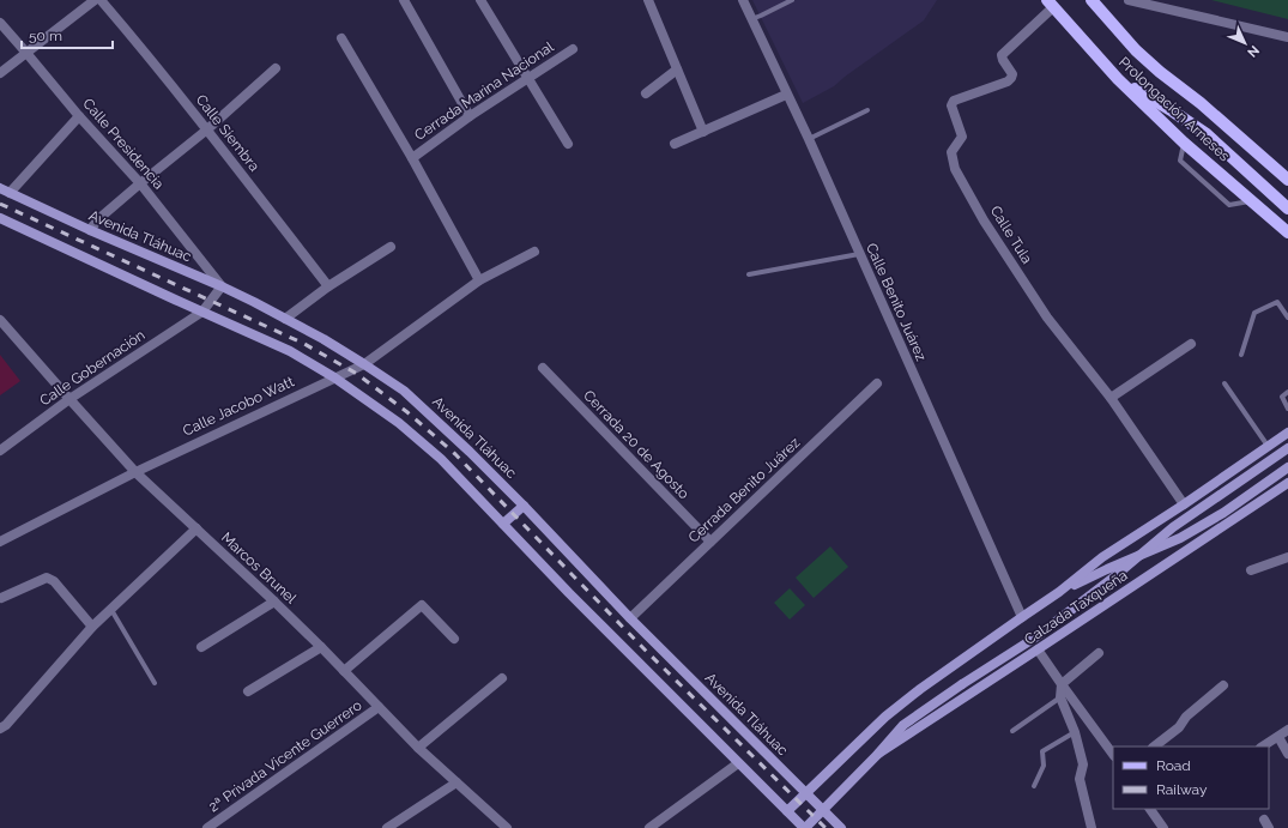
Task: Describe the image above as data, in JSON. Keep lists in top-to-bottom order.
{
  "streets": {
    "main road": ["Prolongación Arneses", "Avenida Tláhuac", "Calzada Taxqueña"],
    "street": [
      "Cerrada Marina Nacional",
      "Calle Siembra",
      "Calle Presidencia",
      "Calle Tula",
      "Calle Benito Juárez",
      "Calle Gobernación",
      "Calle Jacobo Watt",
      "Cerrada 20 de Agosto",
      "Cerrada Benito Juárez",
      "Marcos Brunel",
      "2ª Privada Vicente Guerrero"
    ]
  },
  "crossings": [
    ["Prolongación Arneses", "Calle Tula"],
    ["Calle Presidencia", "Avenida Tláhuac"],
    ["Calle Presidencia", "Calle Gobernación"],
    ["Calle Tula", "Calzada Taxqueña"],
    ["Avenida Tláhuac", "Calle Gobernación"],
    ["Avenida Tláhuac", "Calle Jacobo Watt"],
    ["Avenida Tláhuac", "Cerrada Benito Juárez"],
    ["Avenida Tláhuac", "Calzada Taxqueña"],
    ["Calle Benito Juárez", "Calzada Taxqueña"],
    ["Calle Gobernación", "Marcos Brunel"],
    ["Calle Jacobo Watt", "Marcos Brunel"],
    ["Cerrada 20 de Agosto", "Cerrada Benito Juárez"],
    ["Marcos Brunel", "2ª Privada Vicente Guerrero"]
  ],
  "legend": ["Road", "Railway"],
  "scale_bar": "50 m",
  "north": "bottom right"
}
